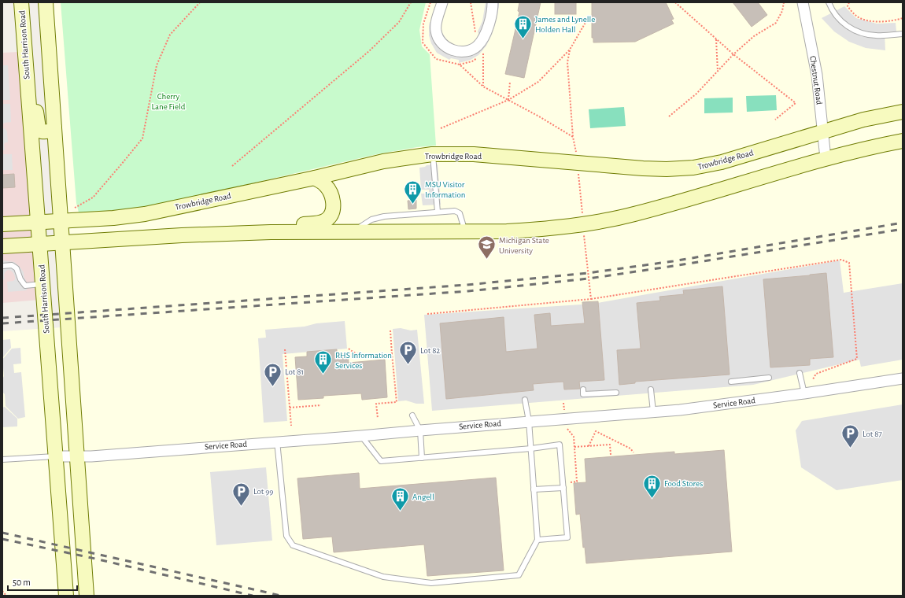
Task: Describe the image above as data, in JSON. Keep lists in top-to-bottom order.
{
  "streets": {
    "street": [
      "South Harrison Road",
      "Chestnut Road",
      "Trowbridge Road",
      "Service Road"
    ]
  },
  "crossings": [
    ["South Harrison Road", "Trowbridge Road"],
    ["South Harrison Road", "Service Road"],
    ["Chestnut Road", "Trowbridge Road"]
  ],
  "parks": ["Cherry Lane Field"],
  "places": {
    "building": [
      "James and Lynelle Holden Hall",
      "MSU Visitor Information",
      "RHS Information Services",
      "Food Stores",
      "Angell"
    ],
    "school or university": ["Michigan State University"],
    "parking": [
      "Lot 82",
      "Lot 81",
      "Lot 87",
      "Lot 99"
    ]
  },
  "scale_bar": "50 m"
}
